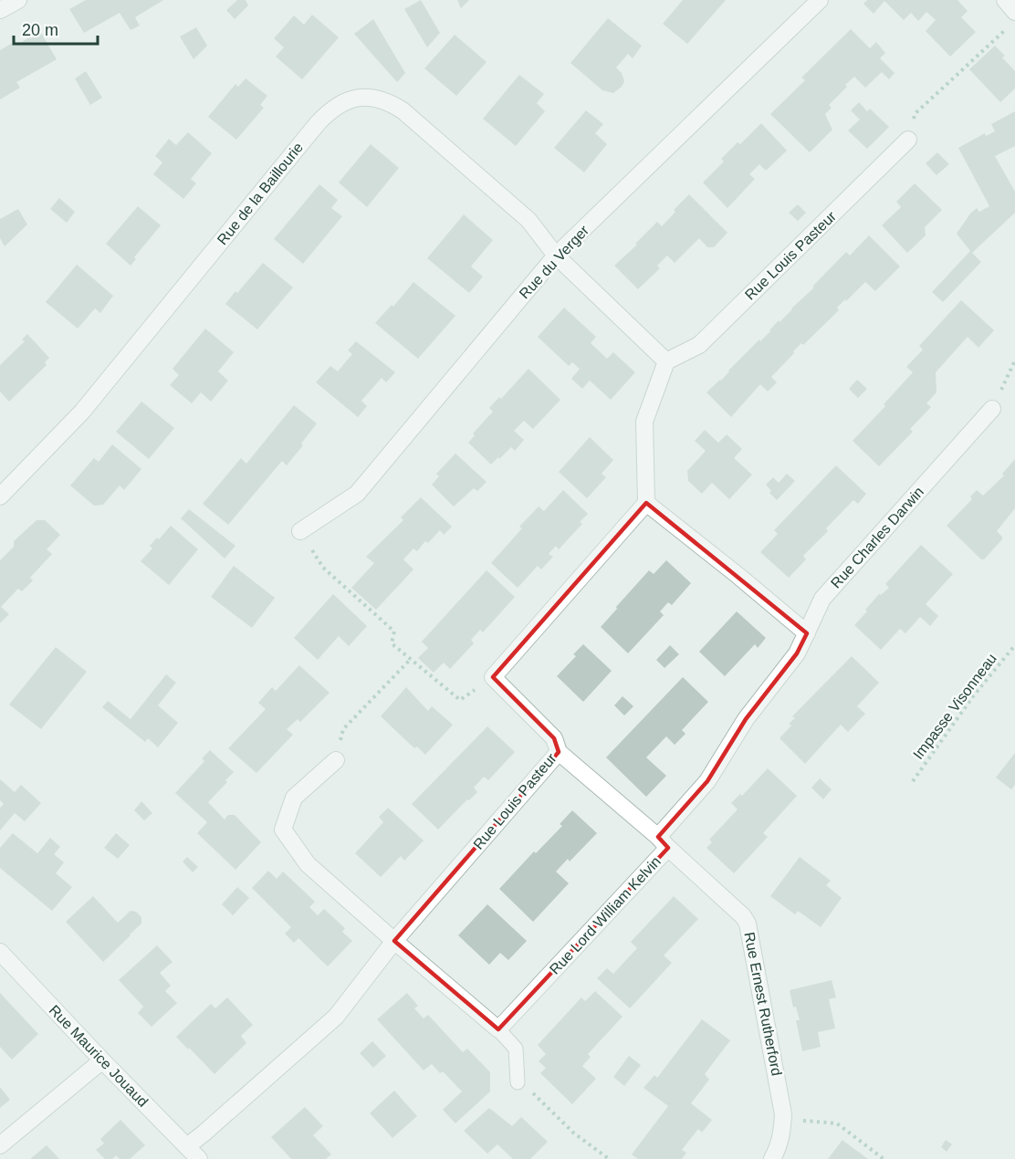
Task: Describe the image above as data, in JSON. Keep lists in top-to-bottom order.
{
  "streets": {
    "street": [
      "Rue de la Baillourie",
      "Rue Louis Pasteur",
      "Rue du Verger",
      "Rue Charles Darwin",
      "Rue Lord William Kelvin",
      "Rue Ernest Rutherford",
      "Rue Maurice Jouaud"
    ],
    "path": ["Impasse Visonneau"]
  },
  "crossings": [
    ["Rue de la Baillourie", "Rue du Verger"],
    ["Rue Louis Pasteur", "Rue Ernest Rutherford"],
    ["Rue Louis Pasteur", "Rue Maurice Jouaud"],
    ["Rue Charles Darwin", "Rue Lord William Kelvin"],
    ["Rue Lord William Kelvin", "Rue Ernest Rutherford"]
  ],
  "scale_bar": "20 m"
}
